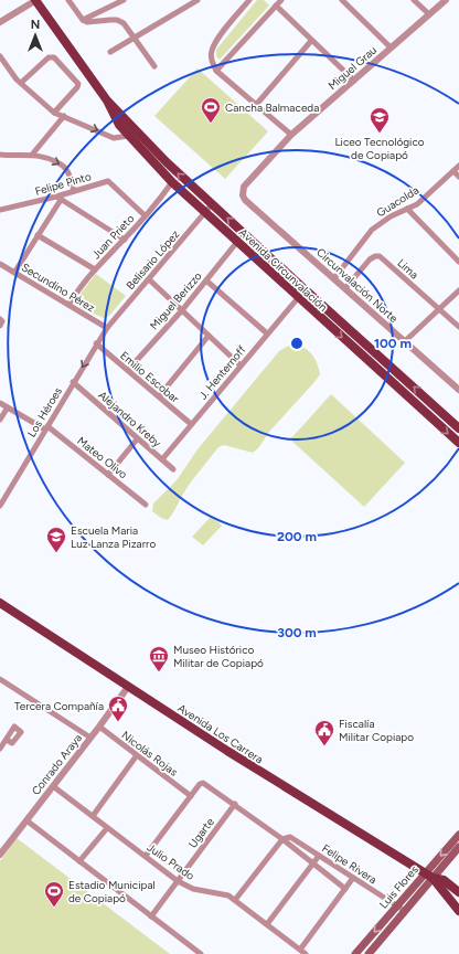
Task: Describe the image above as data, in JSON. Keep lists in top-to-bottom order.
{
  "streets": {
    "main road": ["Avenida Circunvalación", "Avenida Los Carrera", "Luis Flores"],
    "street": [
      "Miguel Grau",
      "Felipe Pinto",
      "Guacolda",
      "Juan Prieto",
      "Belisario López",
      "Lima",
      "Circunvalación Norte",
      "Secundino Pérez",
      "Miguel Berizzo",
      "J. Henternoff",
      "Emilio Escobar",
      "Los Héroes",
      "Alejandro Kreby",
      "Mateo Olivo",
      "Nicolás Rojas",
      "Conrado Araya",
      "Ugarte",
      "Julio Prado",
      "Felipe Rivera"
    ]
  },
  "crossings": [
    ["Miguel Grau", "Circunvalación Norte"],
    ["Felipe Pinto", "Juan Prieto"],
    ["Guacolda", "Circunvalación Norte"],
    ["Juan Prieto", "Avenida Circunvalación"],
    ["Juan Prieto", "Secundino Pérez"],
    ["Belisario López", "Avenida Circunvalación"],
    ["Belisario López", "Secundino Pérez"],
    ["Belisario López", "Los Héroes"],
    ["Lima", "Circunvalación Norte"],
    ["Avenida Circunvalación", "Miguel Berizzo"],
    ["Avenida Circunvalación", "J. Henternoff"],
    ["Secundino Pérez", "Los Héroes"],
    ["Miguel Berizzo", "Emilio Escobar"],
    ["J. Henternoff", "Emilio Escobar"],
    ["J. Henternoff", "Alejandro Kreby"],
    ["Emilio Escobar", "Los Héroes"],
    ["Los Héroes", "Alejandro Kreby"],
    ["Los Héroes", "Mateo Olivo"],
    ["Avenida Los Carrera", "Conrado Araya"],
    ["Avenida Los Carrera", "Luis Flores"],
    ["Nicolás Rojas", "Conrado Araya"],
    ["Nicolás Rojas", "Felipe Rivera"],
    ["Conrado Araya", "Julio Prado"],
    ["Ugarte", "Julio Prado"],
    ["Ugarte", "Felipe Rivera"],
    ["Felipe Rivera", "Luis Flores"]
  ],
  "places": {
    "sports": ["Cancha Balmaceda", "Estadio Municipal de Copiapó"],
    "school or university": ["Liceo Tecnológico de Copiapó", "Escuela Maria Luz Lanza Pizarro"],
    "museum": ["Museo Histórico Militar de Copiapó"],
    "public building": ["Tercera Compañía", "Fiscalía Militar Copiapo"]
  },
  "north": "top",
  "rings": ["100 m", "200 m", "300 m"]
}
